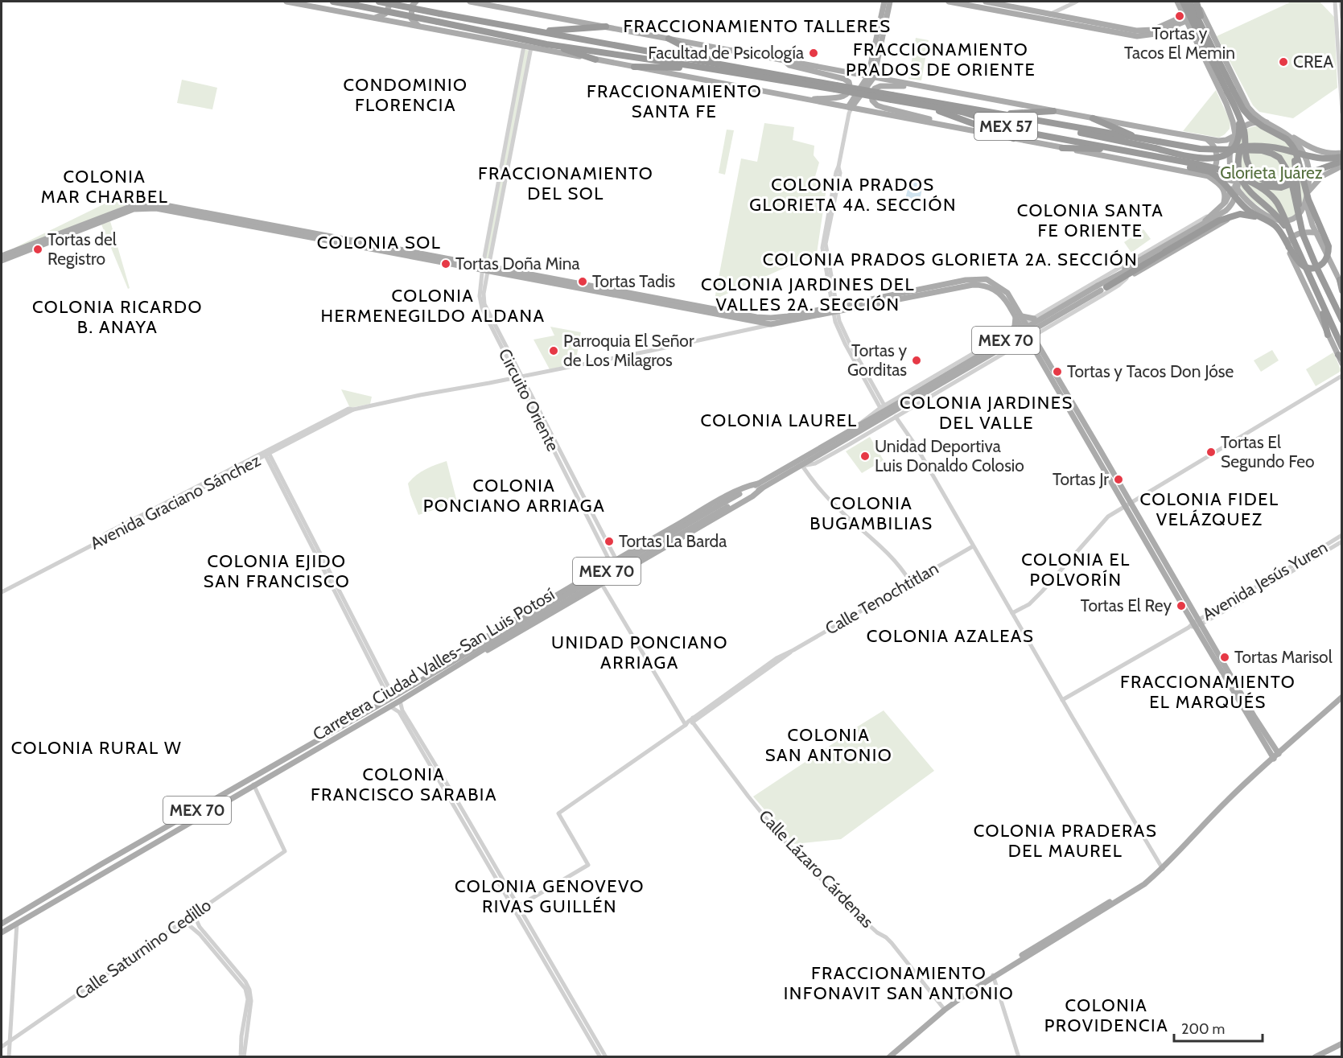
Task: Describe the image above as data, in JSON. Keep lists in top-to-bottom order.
{
  "streets": {
    "highway": ["MEX 57"],
    "main road": ["MEX 70", "Carretera Ciudad Valles-San Luis Potosí"],
    "street": [
      "Circuito Oriente",
      "Avenida Graciano Sánchez",
      "Avenida Jesús Yuren",
      "Calle Tenochtitlan",
      "Calle Lázaro Cárdenas",
      "Calle Saturnino Cedillo"
    ]
  },
  "crossings": [
    ["MEX 70", "Carretera Ciudad Valles-San Luis Potosí"],
    ["Circuito Oriente", "Avenida Graciano Sánchez"],
    ["Calle Tenochtitlan", "Calle Lázaro Cárdenas"],
    ["Carretera Ciudad Valles-San Luis Potosí", "Calle Saturnino Cedillo"]
  ],
  "districts": [
    "FRACCIONAMIENTO TALLERES",
    "FRACCIONAMIENTO PRADOS DE ORIENTE",
    "CONDOMINIO FLORENCIA",
    "FRACCIONAMIENTO SANTA FE",
    "FRACCIONAMIENTO DEL SOL",
    "COLONIA MAR CHARBEL",
    "COLONIA PRADOS GLORIETA 4A. SECCIÓN",
    "COLONIA SANTA FE ORIENTE",
    "COLONIA SOL",
    "COLONIA PRADOS GLORIETA 2A. SECCIÓN",
    "COLONIA JARDINES DEL VALLES 2A. SECCIÓN",
    "COLONIA HERMENEGILDO ALDANA",
    "COLONIA RICARDO B. ANAYA",
    "COLONIA JARDINES DEL VALLE",
    "COLONIA LAUREL",
    "COLONIA PONCIANO ARRIAGA",
    "COLONIA FIDEL VELÁZQUEZ",
    "COLONIA BUGAMBILIAS",
    "COLONIA EL POLVORÍN",
    "COLONIA EJIDO SAN FRANCISCO",
    "COLONIA AZALEAS",
    "UNIDAD PONCIANO ARRIAGA",
    "FRACCIONAMIENTO EL MARQUÉS",
    "COLONIA SAN ANTONIO",
    "COLONIA RURAL W",
    "COLONIA FRANCISCO SARABIA",
    "COLONIA PRADERAS DEL MAUREL",
    "COLONIA GENOVEVO RIVAS GUILLÉN",
    "FRACCIONAMIENTO INFONAVIT SAN ANTONIO",
    "COLONIA PROVIDENCIA"
  ],
  "parks": ["Glorieta Juárez"],
  "places": [
    "Tortas y Tacos El Memin",
    "Facultad de Psicología",
    "CREA",
    "Tortas del Registro",
    "Tortas Doña Mina",
    "Tortas Tadis",
    "Parroquia El Señor de Los Milagros",
    "Tortas y Gorditas",
    "Tortas y Tacos Don Jóse",
    "Tortas El Segundo Feo",
    "Unidad Deportiva Luis Donaldo Colosio",
    "Tortas Jr",
    "Tortas La Barda",
    "Tortas El Rey",
    "Tortas Marisol"
  ],
  "scale_bar": "200 m"
}
